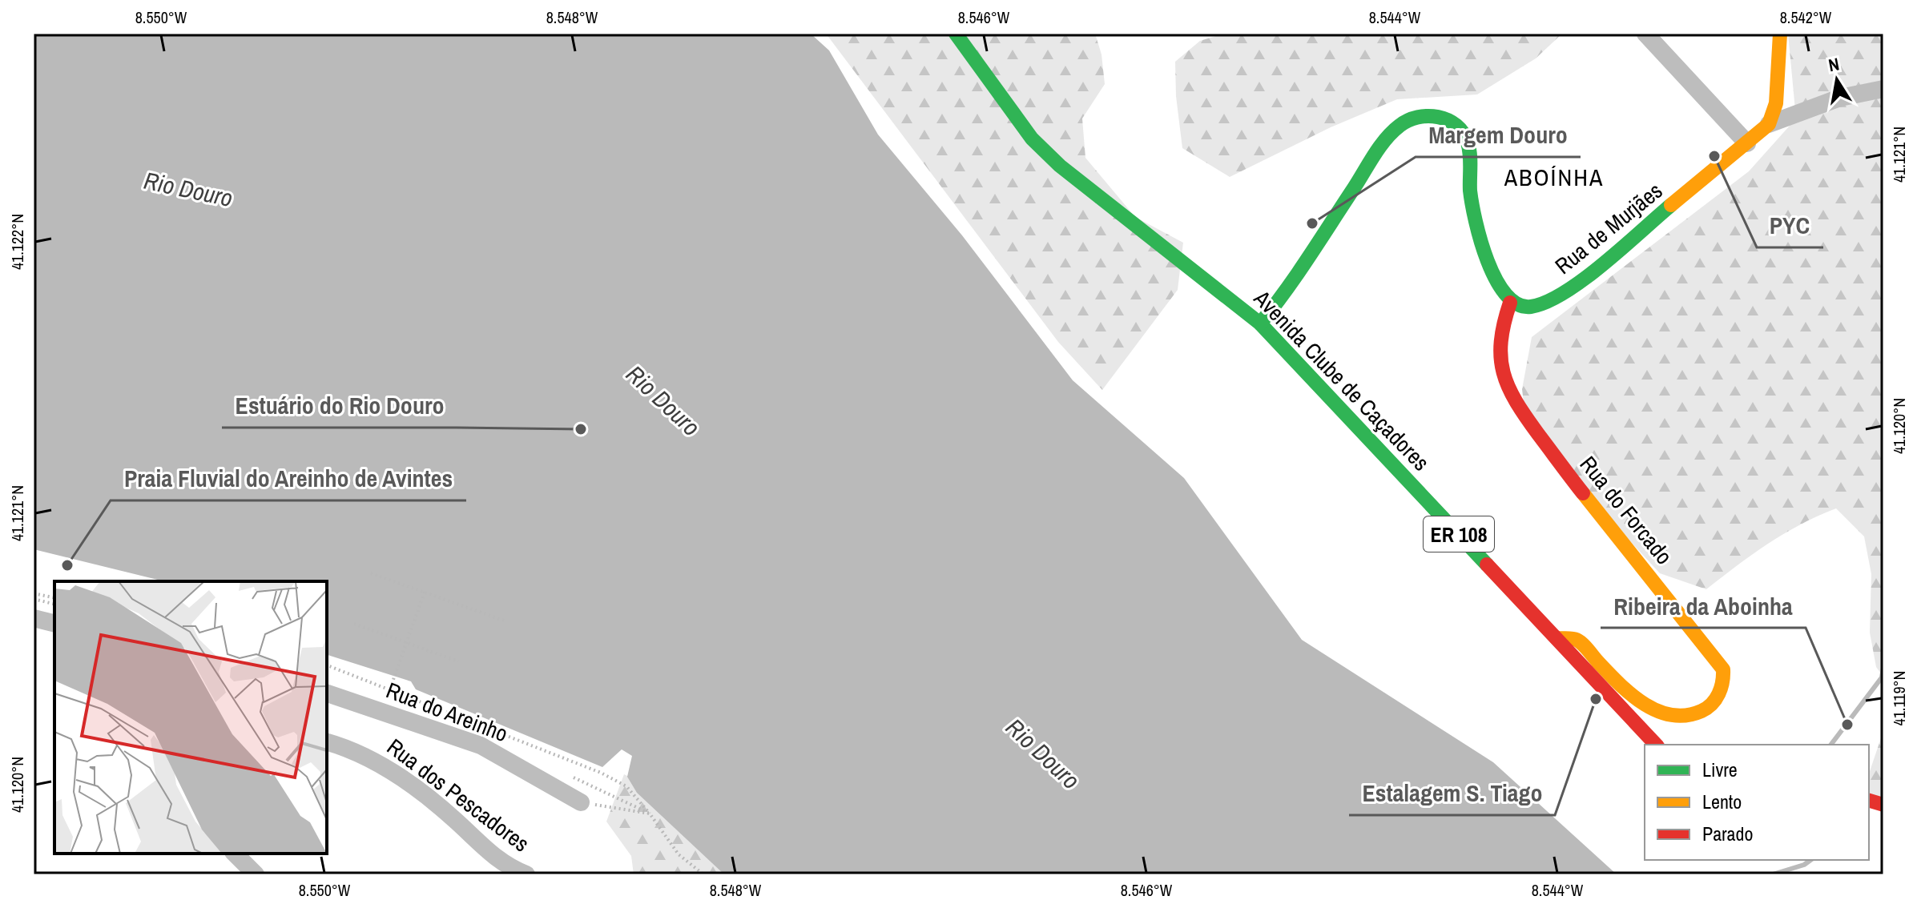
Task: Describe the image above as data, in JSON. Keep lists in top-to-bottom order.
{
  "streets": {
    "main road": [
      "Rua de Murjães",
      "Avenida Clube de Caçadores",
      "Rua do Forcado",
      "ER 108"
    ],
    "street": ["Rua do Areinho", "Rua dos Pescadores"]
  },
  "crossings": [
    ["Rua de Murjães", "Rua do Forcado"],
    ["Avenida Clube de Caçadores", "Rua do Forcado"]
  ],
  "districts": ["ABOÍNHA"],
  "water": ["Rio Douro"],
  "places": [
    "PYC",
    "Margem Douro",
    "Estuário do Rio Douro",
    "Praia Fluvial do Areinho de Avintes",
    "Estalagem S. Tiago",
    "Ribeira da Aboinha"
  ],
  "legend": ["Livre", "Lento", "Parado"],
  "north": "top",
  "coordinates": [
    "8.550°W",
    "8.548°W",
    "8.546°W",
    "8.544°W",
    "8.542°W",
    "41.121°N",
    "41.122°N",
    "41.120°N",
    "41.119°N"
  ]
}
